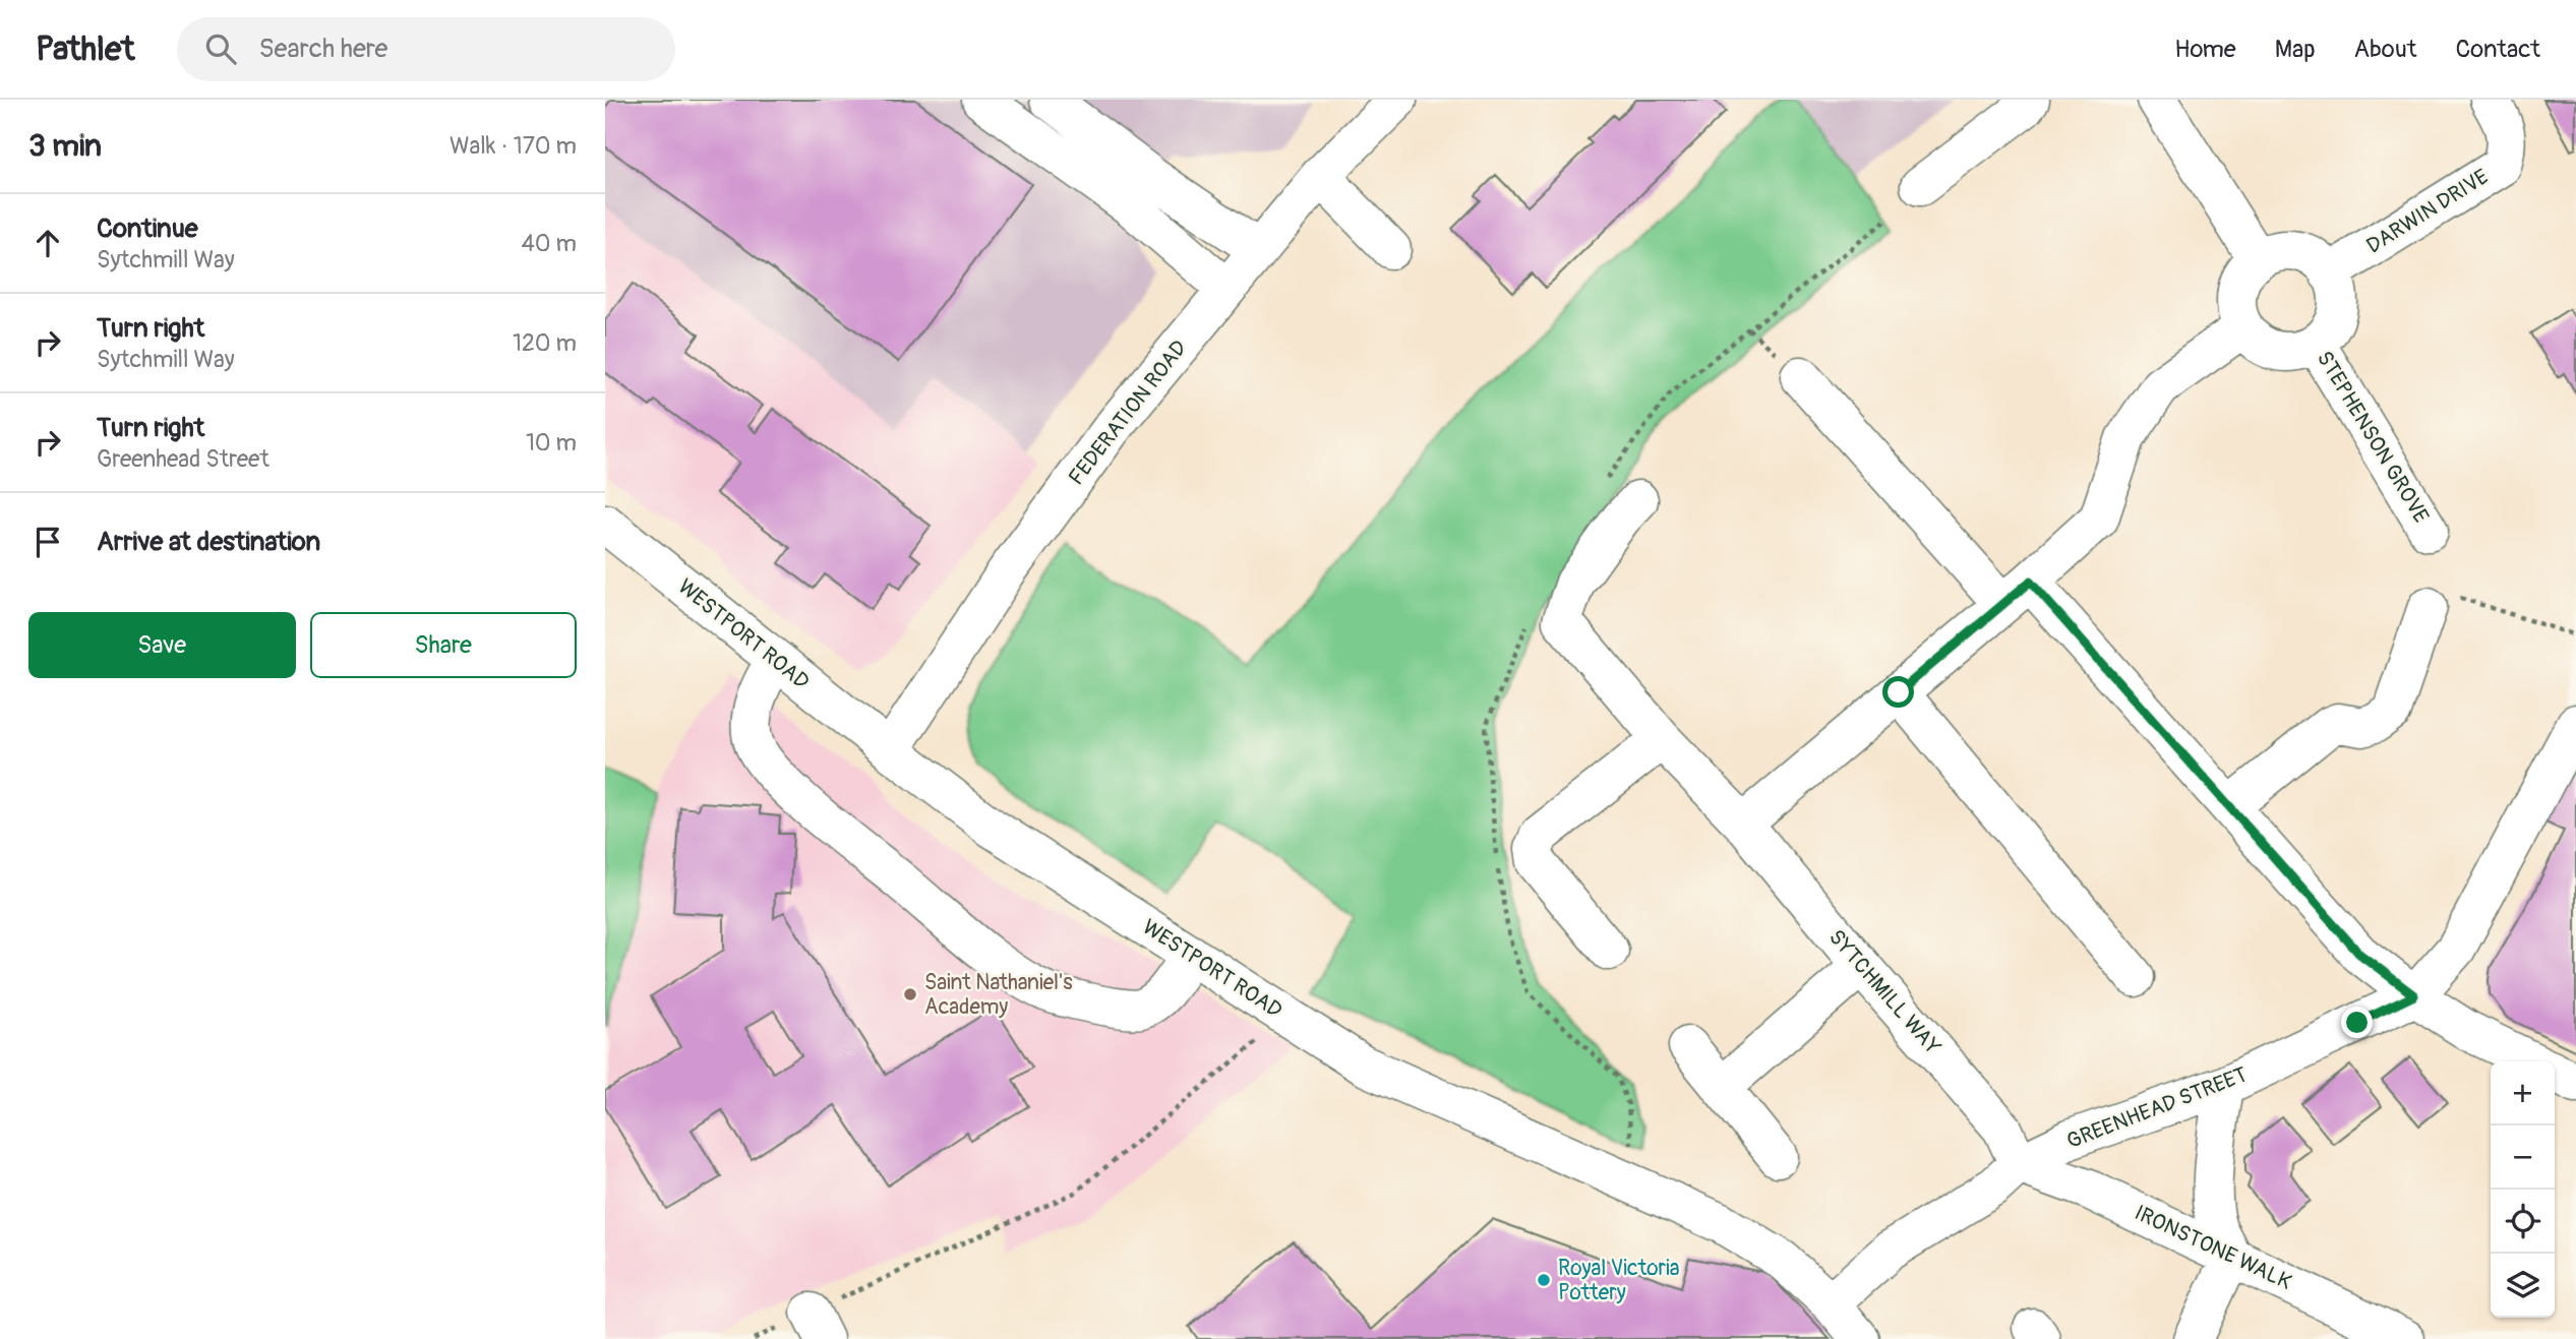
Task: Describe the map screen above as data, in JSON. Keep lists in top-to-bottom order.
{
  "streets": {
    "street": [
      "DARWIN DRIVE",
      "FEDERATION ROAD",
      "STEPHENSON GROVE",
      "WESTPORT ROAD",
      "SYTCHMILL WAY",
      "GREENHEAD STREET",
      "IRONSTONE WALK"
    ]
  },
  "crossings": [
    ["DARWIN DRIVE", "STEPHENSON GROVE"],
    ["FEDERATION ROAD", "WESTPORT ROAD"],
    ["WESTPORT ROAD", "GREENHEAD STREET"],
    ["SYTCHMILL WAY", "GREENHEAD STREET"],
    ["SYTCHMILL WAY", "IRONSTONE WALK"],
    ["GREENHEAD STREET", "IRONSTONE WALK"]
  ],
  "places": ["Saint Nathaniel's Academy", "Royal Victoria Pottery"],
  "page": {
    "header": "Pathlet",
    "search": "Search here",
    "nav": [
      "Home",
      "Map",
      "About",
      "Contact"
    ],
    "heading": ["3 min", "Walk · 170 m"],
    "list": [
      ["Continue", "Sytchmill Way", "40 m"],
      ["Turn right", "Sytchmill Way", "120 m"],
      ["Turn right", "Greenhead Street", "10 m"],
      "Arrive at destination"
    ],
    "buttons": ["Save", "Share"],
    "map_buttons": ["+", "−"]
  }
}
